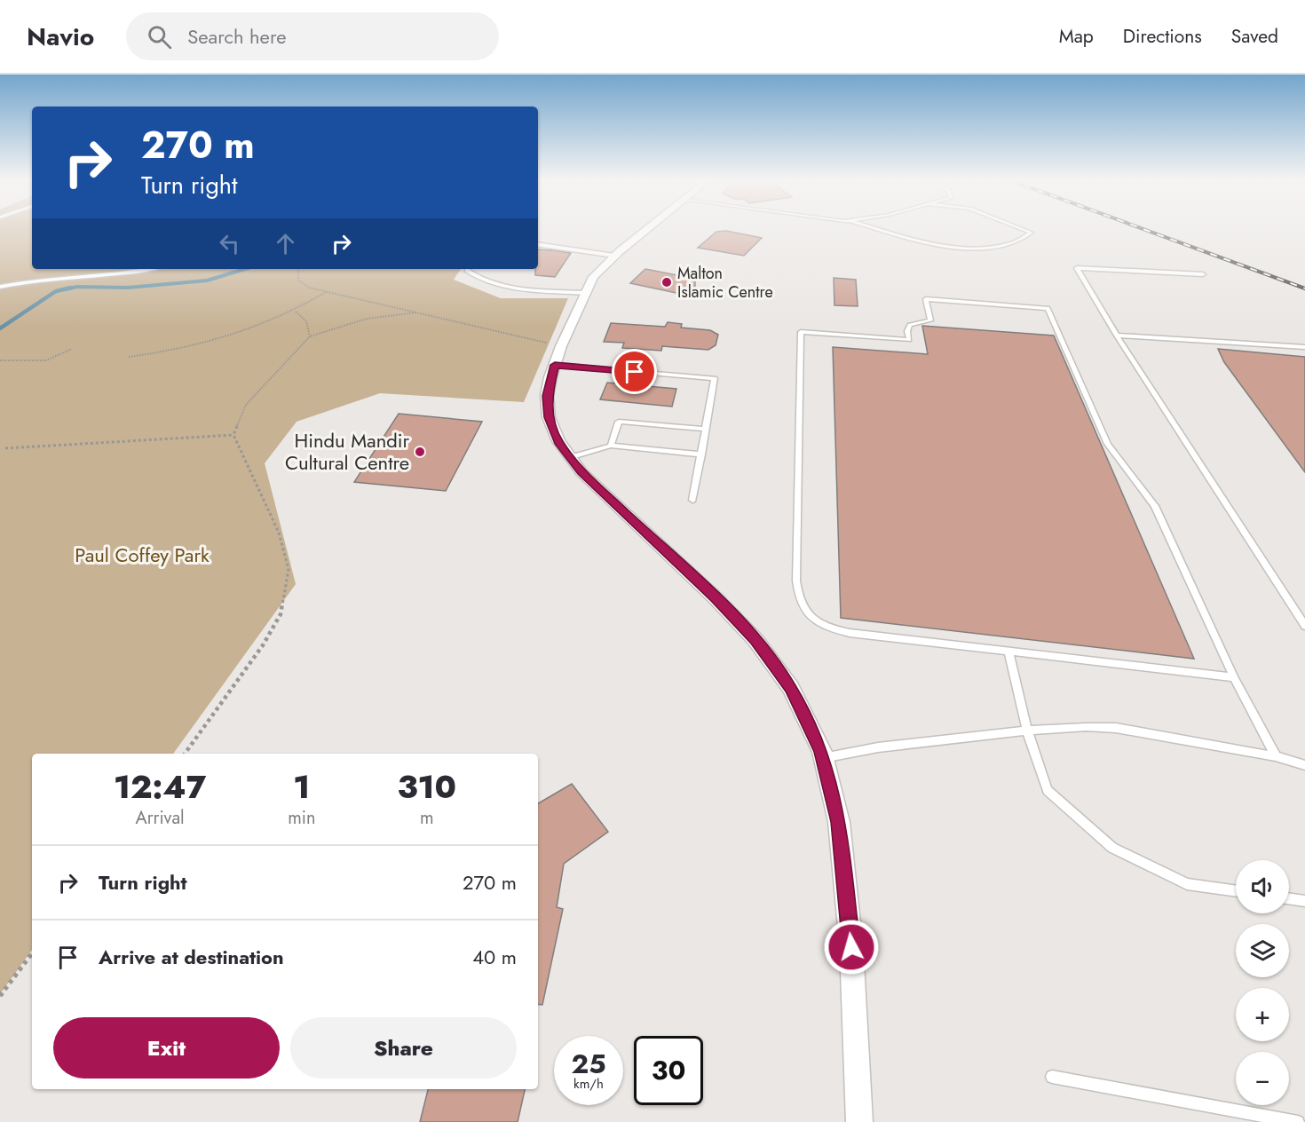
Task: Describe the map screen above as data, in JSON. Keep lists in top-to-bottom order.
{
  "parks": ["Paul Coffey Park"],
  "places": ["Malton Islamic Centre", "Hindu Mandir Cultural Centre"],
  "page": {
    "header": "Navio",
    "search": "Search here",
    "nav": ["Map", "Directions", "Saved"],
    "turn": ["270 m", "Turn right"],
    "eta": [
      "12:47",
      "Arrival",
      "1",
      "min",
      "310",
      "m"
    ],
    "list": [
      {
        "name": "Turn right",
        "value": "270 m"
      },
      {
        "name": "Arrive at destination",
        "value": "40 m"
      }
    ],
    "map_buttons": ["+", "−"],
    "buttons": ["Exit", "Share"],
    "speed": "25 km/h",
    "limit": "30"
  }
}
